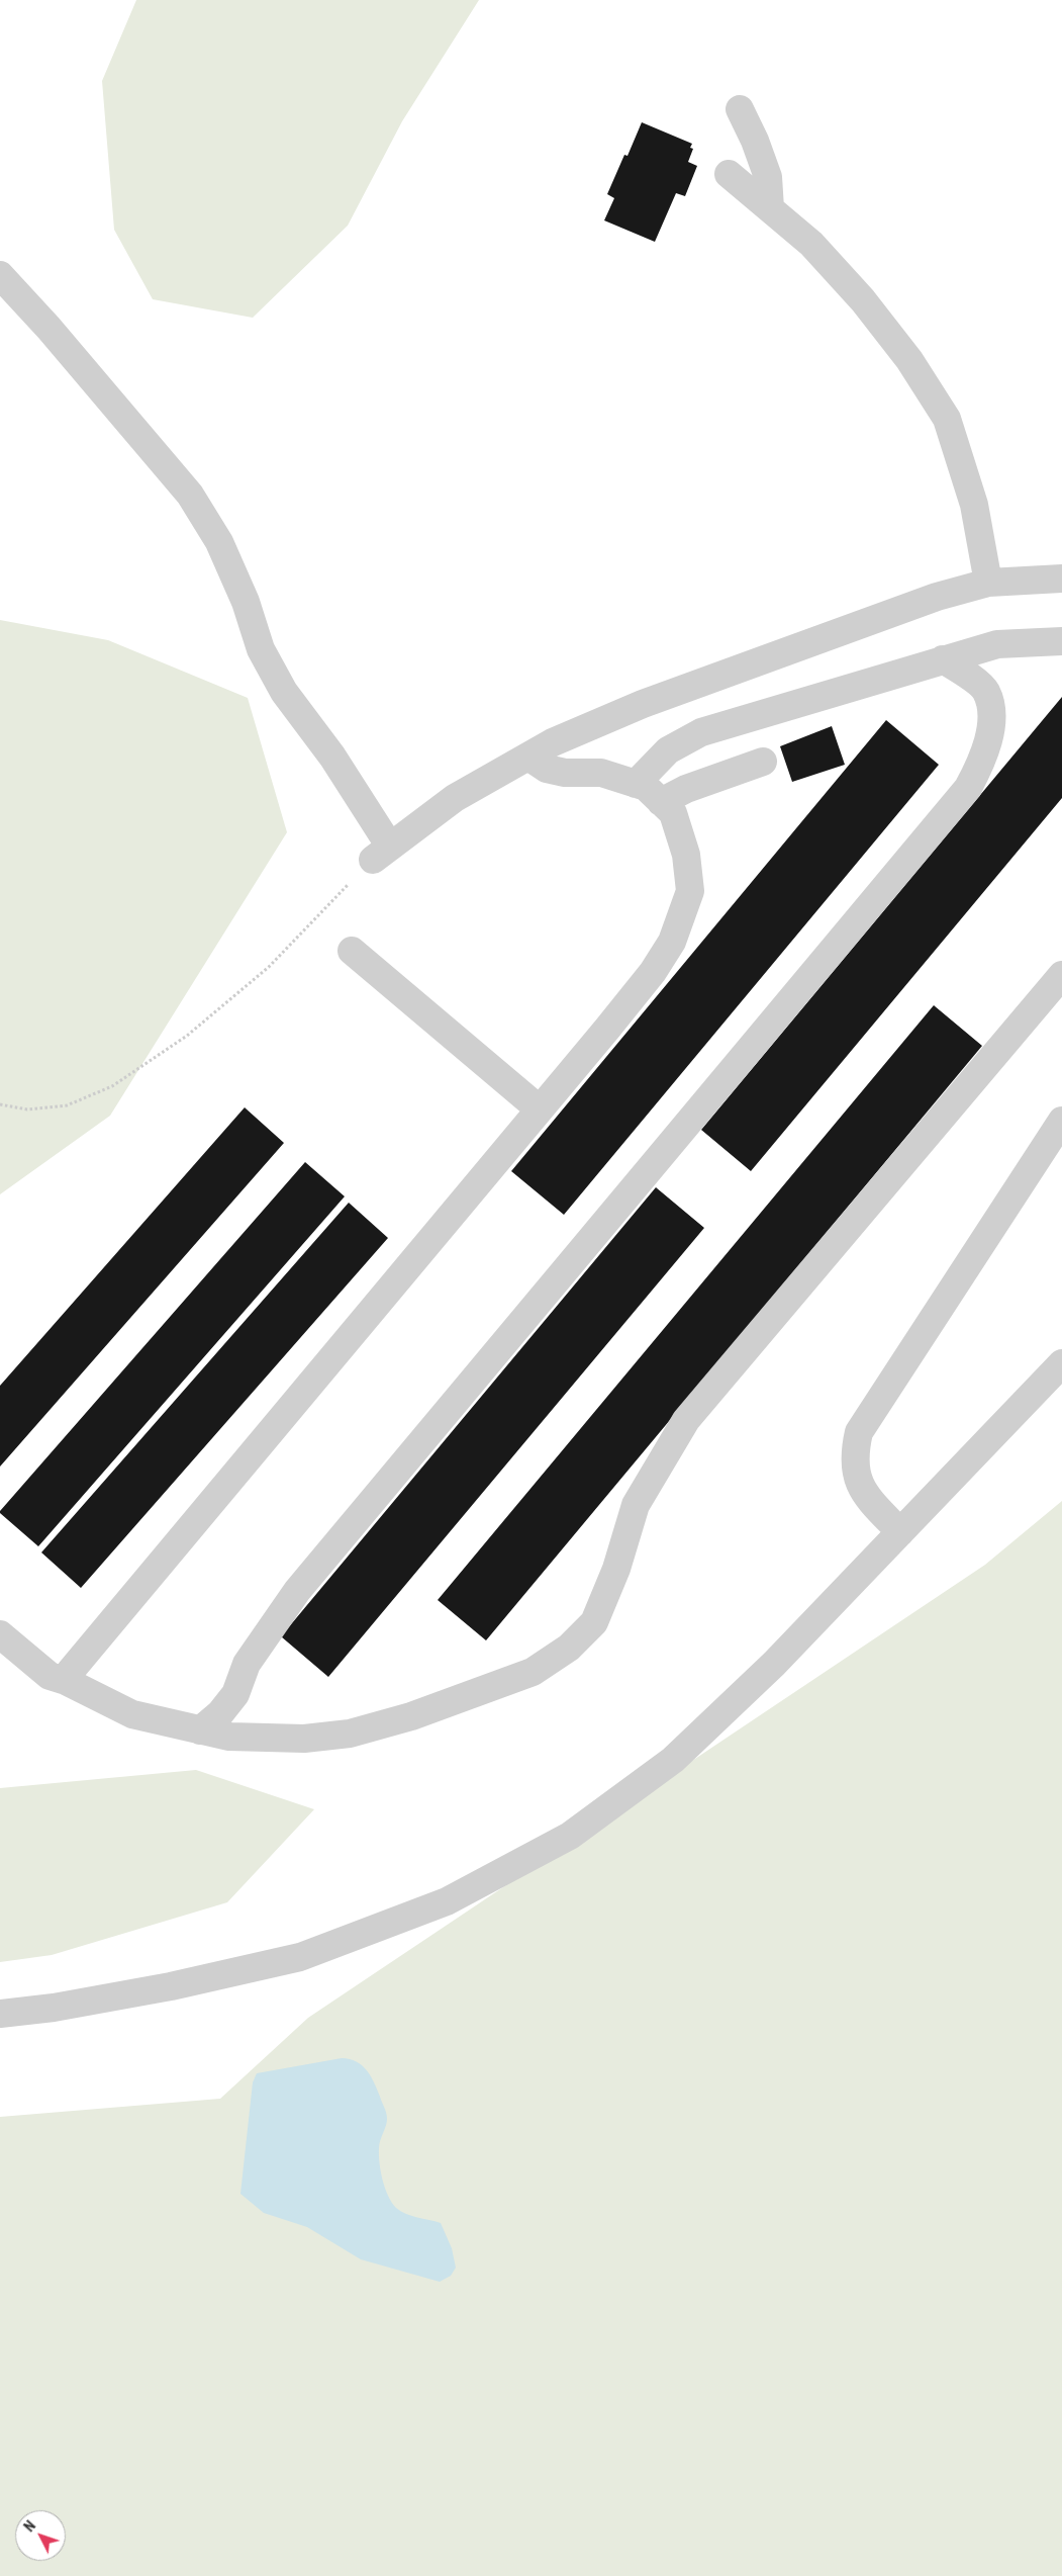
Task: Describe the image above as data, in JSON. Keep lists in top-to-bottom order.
{
  "north": "top left"
}
